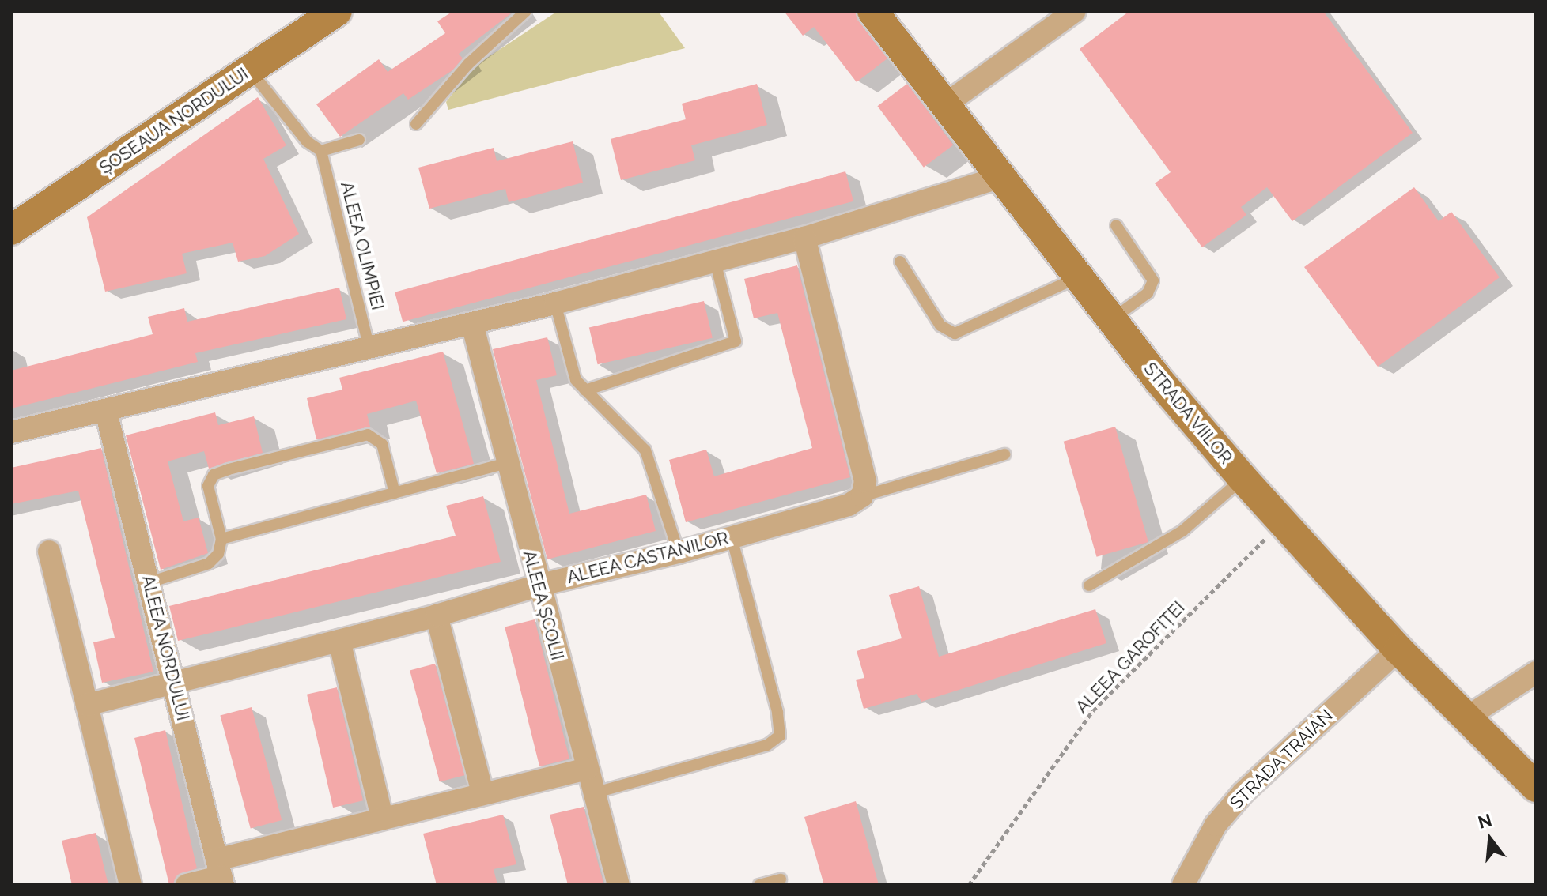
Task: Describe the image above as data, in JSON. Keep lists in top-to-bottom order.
{
  "streets": {
    "street": [
      "ȘOSEAUA NORDULUI",
      "STRADA VIILOR",
      "ALEEA CASTANILOR",
      "ALEEA ȘCOLII",
      "ALEEA NORDULUI",
      "STRADA TRAIAN"
    ],
    "lane": ["ALEEA OLIMPIEI"],
    "path": ["ALEEA GAROFIȚEI"]
  },
  "crossings": [
    ["STRADA VIILOR", "ALEEA GAROFIȚEI"],
    ["STRADA VIILOR", "STRADA TRAIAN"],
    ["ALEEA CASTANILOR", "ALEEA ȘCOLII"],
    ["ALEEA CASTANILOR", "ALEEA NORDULUI"]
  ],
  "north": "top"
}
